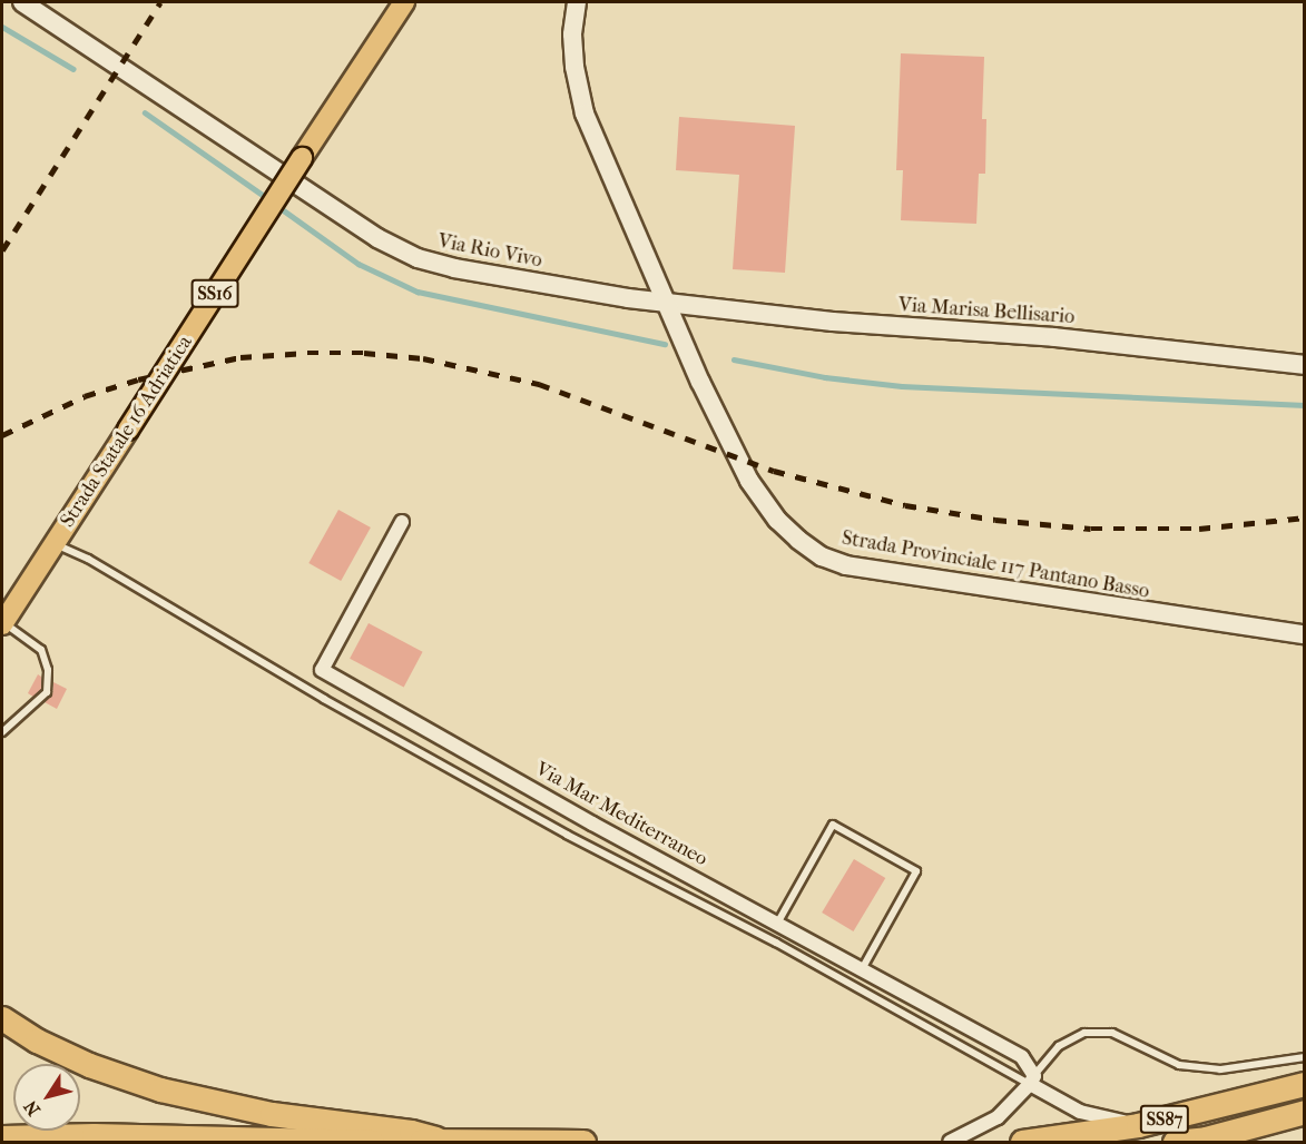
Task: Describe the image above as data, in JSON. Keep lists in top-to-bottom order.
{
  "streets": {
    "highway": ["SS87"],
    "main road": ["SS16", "Strada Statale 16 Adriatica"],
    "street": [
      "Via Rio Vivo",
      "Via Marisa Bellisario",
      "Strada Provinciale 117 Pantano Basso",
      "Via Mar Mediterraneo"
    ]
  },
  "crossings": [
    ["Via Rio Vivo", "Via Marisa Bellisario"],
    ["Via Rio Vivo", "Strada Provinciale 117 Pantano Basso"],
    ["Via Marisa Bellisario", "Strada Provinciale 117 Pantano Basso"],
    ["Via Mar Mediterraneo", "SS87"]
  ],
  "north": "bottom left"
}
